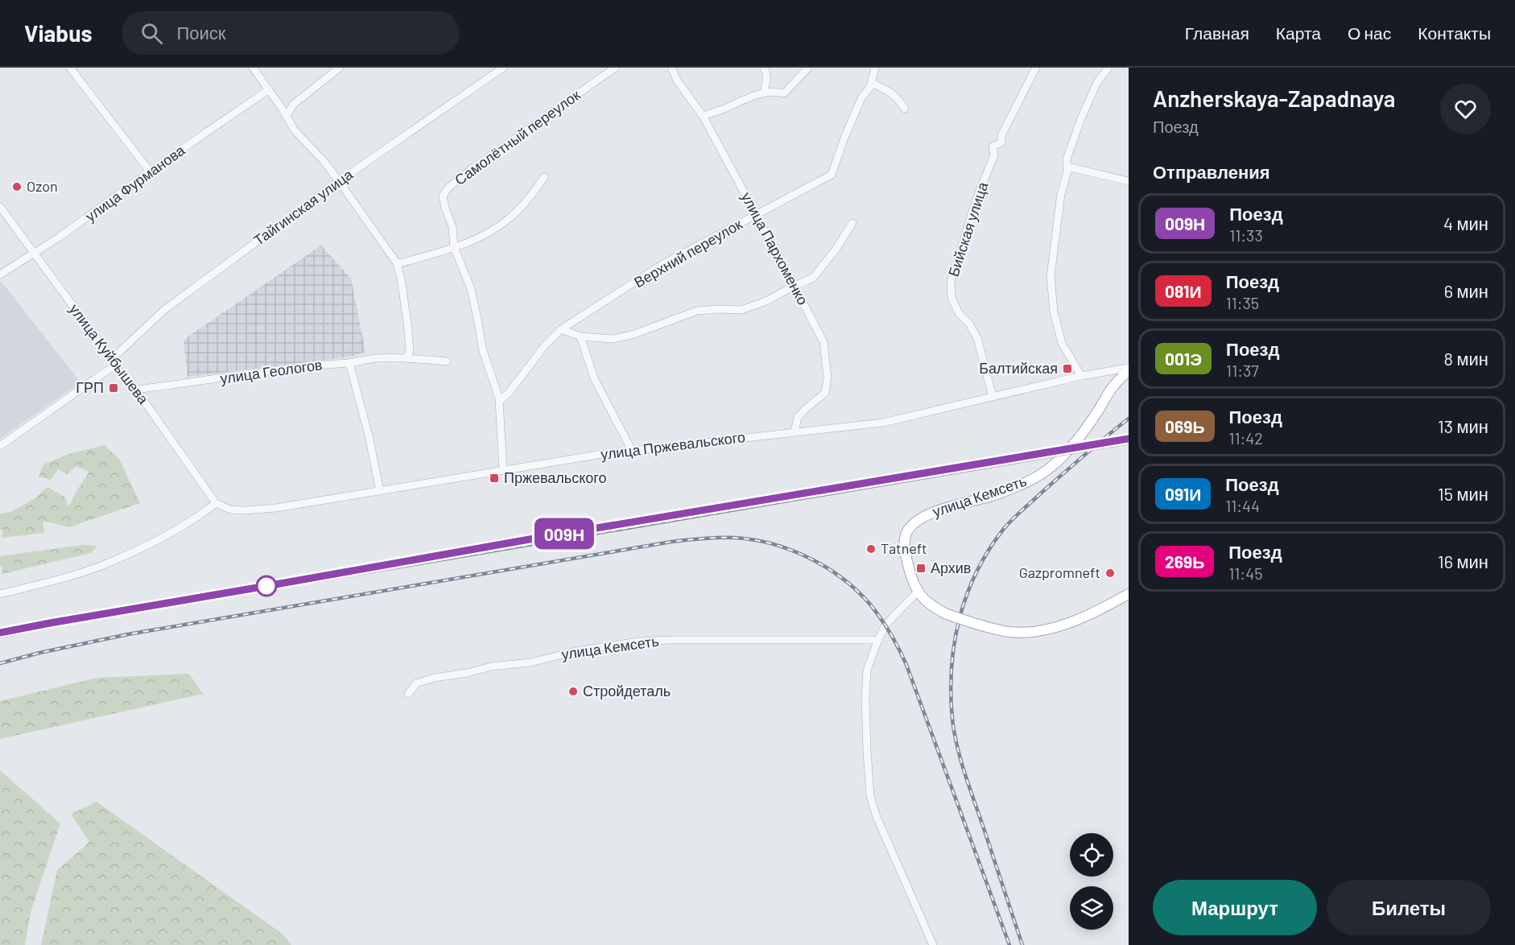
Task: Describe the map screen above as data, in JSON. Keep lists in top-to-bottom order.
{
  "streets": {
    "main road": ["улица Кемсеть"],
    "street": [
      "Самолётный переулок",
      "улица Фурманова",
      "Тайгинская улица",
      "Бийская улица",
      "улица Пархоменко",
      "Верхний переулок",
      "улица Куйбышева",
      "улица Геологов",
      "улица Пржевальского"
    ]
  },
  "crossings": [
    ["Самолётный переулок", "улица Пржевальского"],
    ["улица Фурманова", "улица Куйбышева"],
    ["Тайгинская улица", "улица Куйбышева"],
    ["Бийская улица", "улица Пржевальского"],
    ["улица Пархоменко", "Верхний переулок"],
    ["улица Пархоменко", "улица Пржевальского"],
    ["улица Куйбышева", "улица Геологов"],
    ["улица Куйбышева", "улица Пржевальского"],
    ["улица Пржевальского", "улица Кемсеть"]
  ],
  "places": {
    "other": [
      "Ozon",
      "Tatneft",
      "Gazpromneft",
      "Стройдеталь"
    ],
    "transit": [
      "Балтийская",
      "ГРП",
      "Пржевальского",
      "Архив"
    ]
  },
  "page": {
    "header": "Viabus",
    "search": "Поиск",
    "nav": [
      "Главная",
      "Карта",
      "О нас",
      "Контакты"
    ],
    "on_map": "009Н",
    "heading": [
      ["Anzherskaya-Zapadnaya", "Поезд"],
      "Отправления"
    ],
    "list": [
      {
        "mark": "009Н",
        "name": "Поезд",
        "note": "11:33",
        "value": "4 мин"
      },
      {
        "mark": "081И",
        "name": "Поезд",
        "note": "11:35",
        "value": "6 мин"
      },
      {
        "mark": "001Э",
        "name": "Поезд",
        "note": "11:37",
        "value": "8 мин"
      },
      {
        "mark": "069Ь",
        "name": "Поезд",
        "note": "11:42",
        "value": "13 мин"
      },
      {
        "mark": "091И",
        "name": "Поезд",
        "note": "11:44",
        "value": "15 мин"
      },
      {
        "mark": "269Ь",
        "name": "Поезд",
        "note": "11:45",
        "value": "16 мин"
      }
    ],
    "buttons": ["Маршрут", "Билеты"]
  }
}
